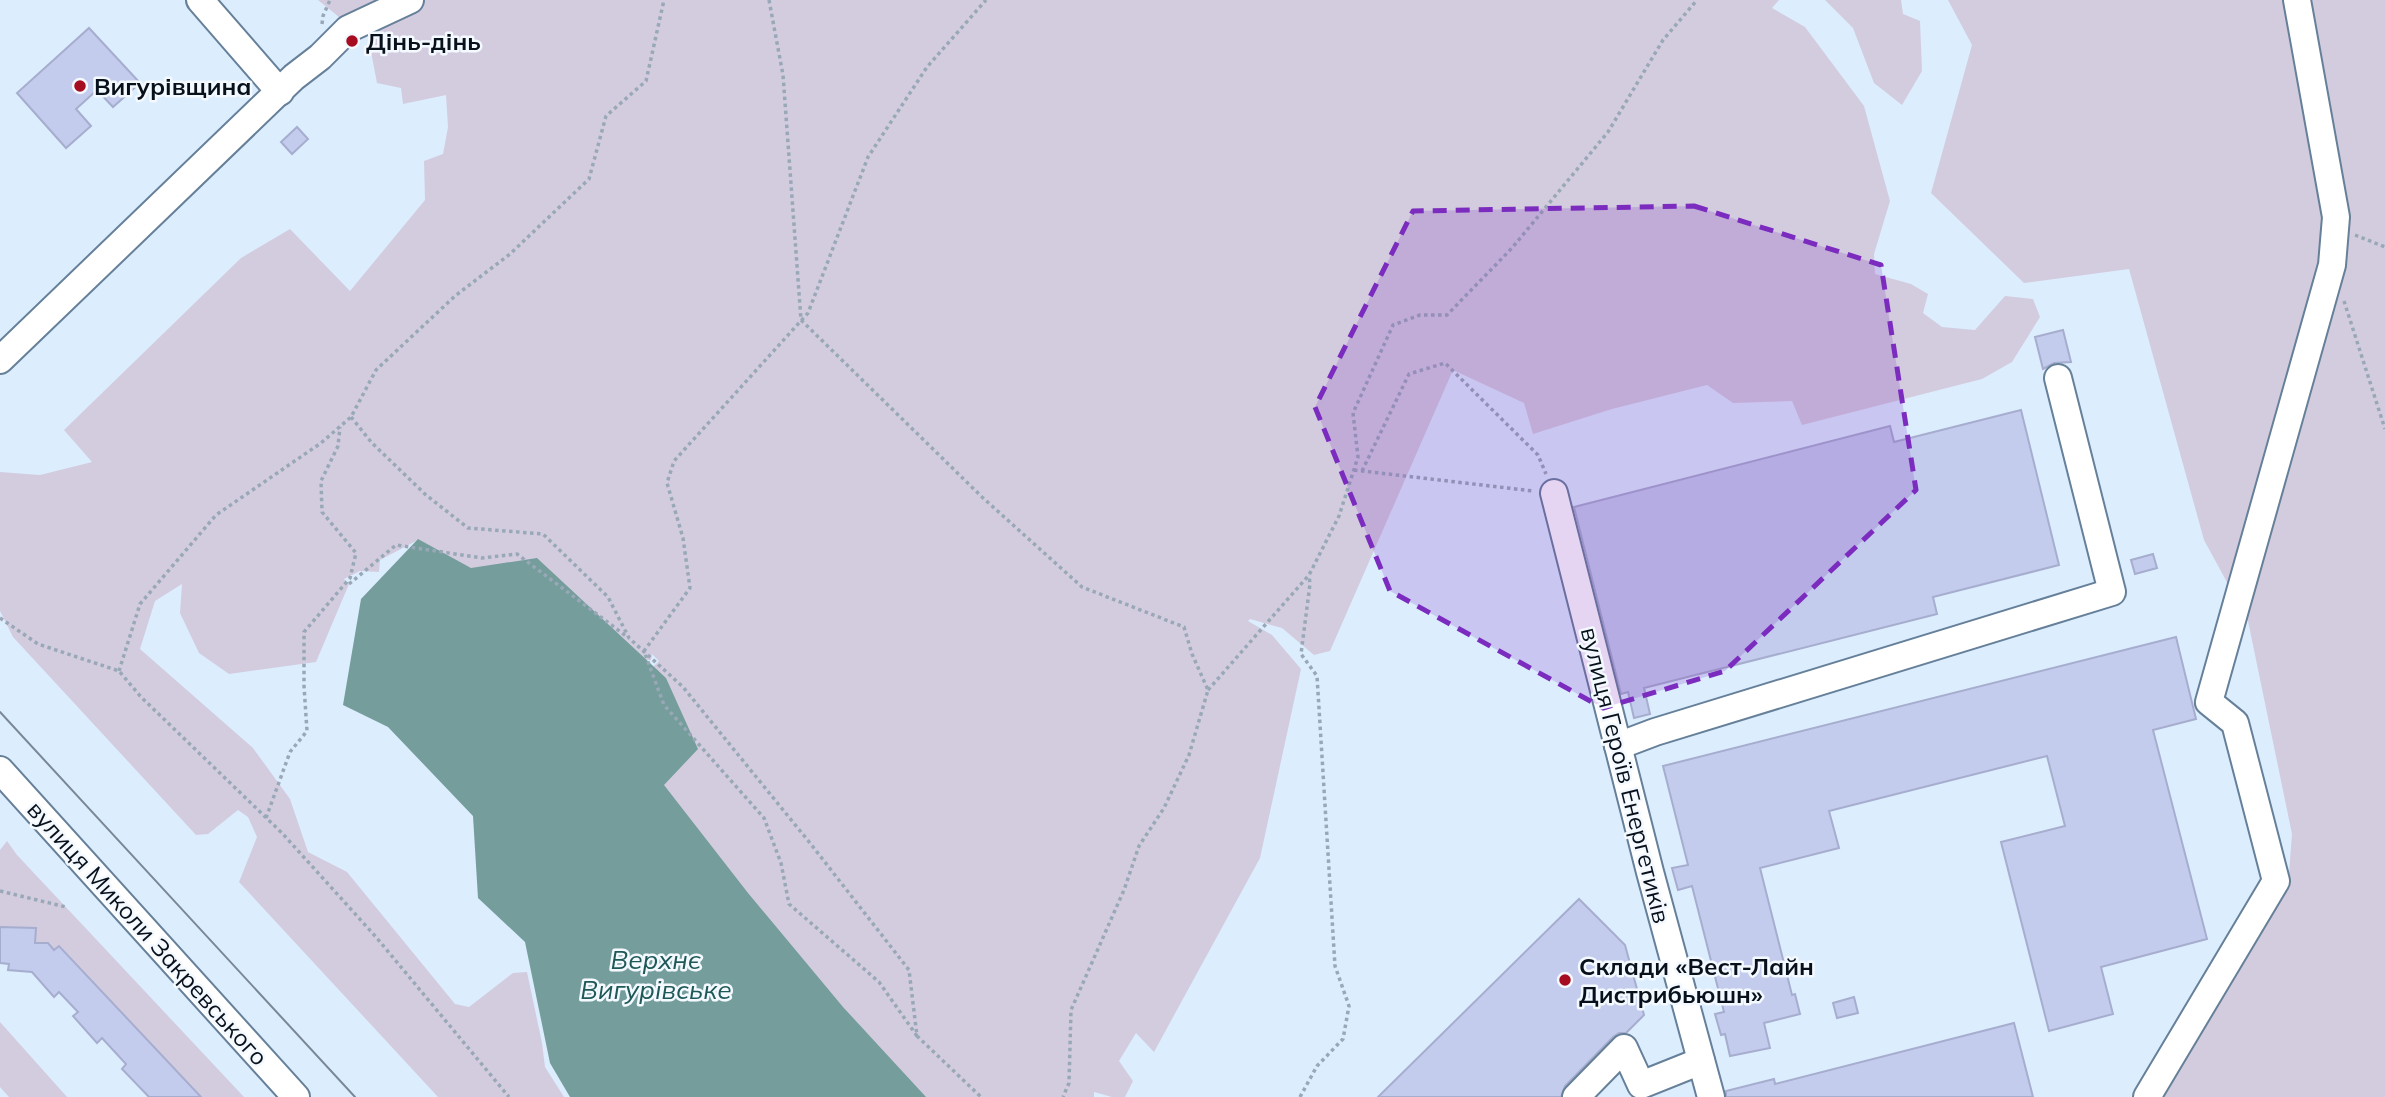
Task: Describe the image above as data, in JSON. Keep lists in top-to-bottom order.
{
  "streets": {
    "street": ["вулиця Героїв Енергетиків", "вулиця Миколи Закревського"]
  },
  "water": ["Верхнє Вигурівське"],
  "places": ["Дінь-дінь", "Вигурівщина", "Склади «Вест-Лайн Дистрибьюшн»"]
}
